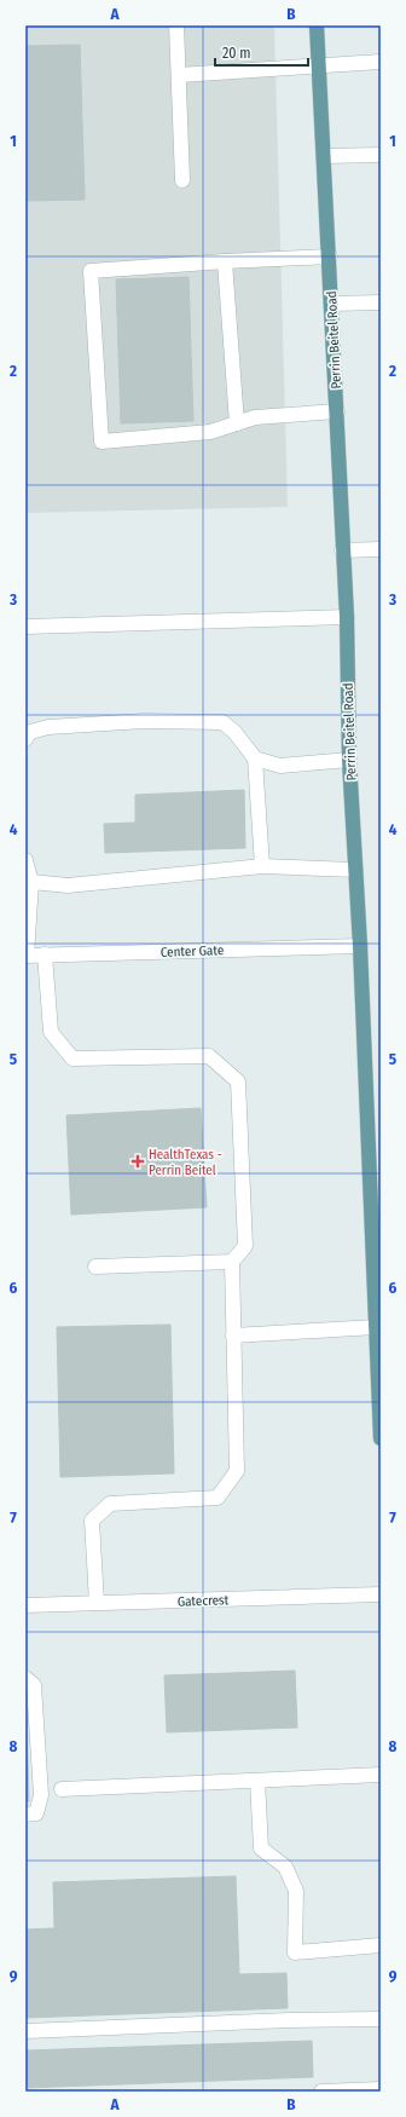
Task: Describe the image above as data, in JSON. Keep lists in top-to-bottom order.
{
  "streets": {
    "main road": ["Perrin Beitel Road"],
    "street": ["Center Gate", "Gatecrest"]
  },
  "crossings": [
    ["Perrin Beitel Road", "Center Gate"]
  ],
  "places": {
    "health": ["HealthTexas - Perrin Beitel"]
  },
  "scale_bar": "20 m",
  "grid": {
    "columns": ["A", "B"],
    "rows": [
      "1",
      "2",
      "3",
      "4",
      "5",
      "6",
      "7",
      "8",
      "9"
    ]
  }
}
